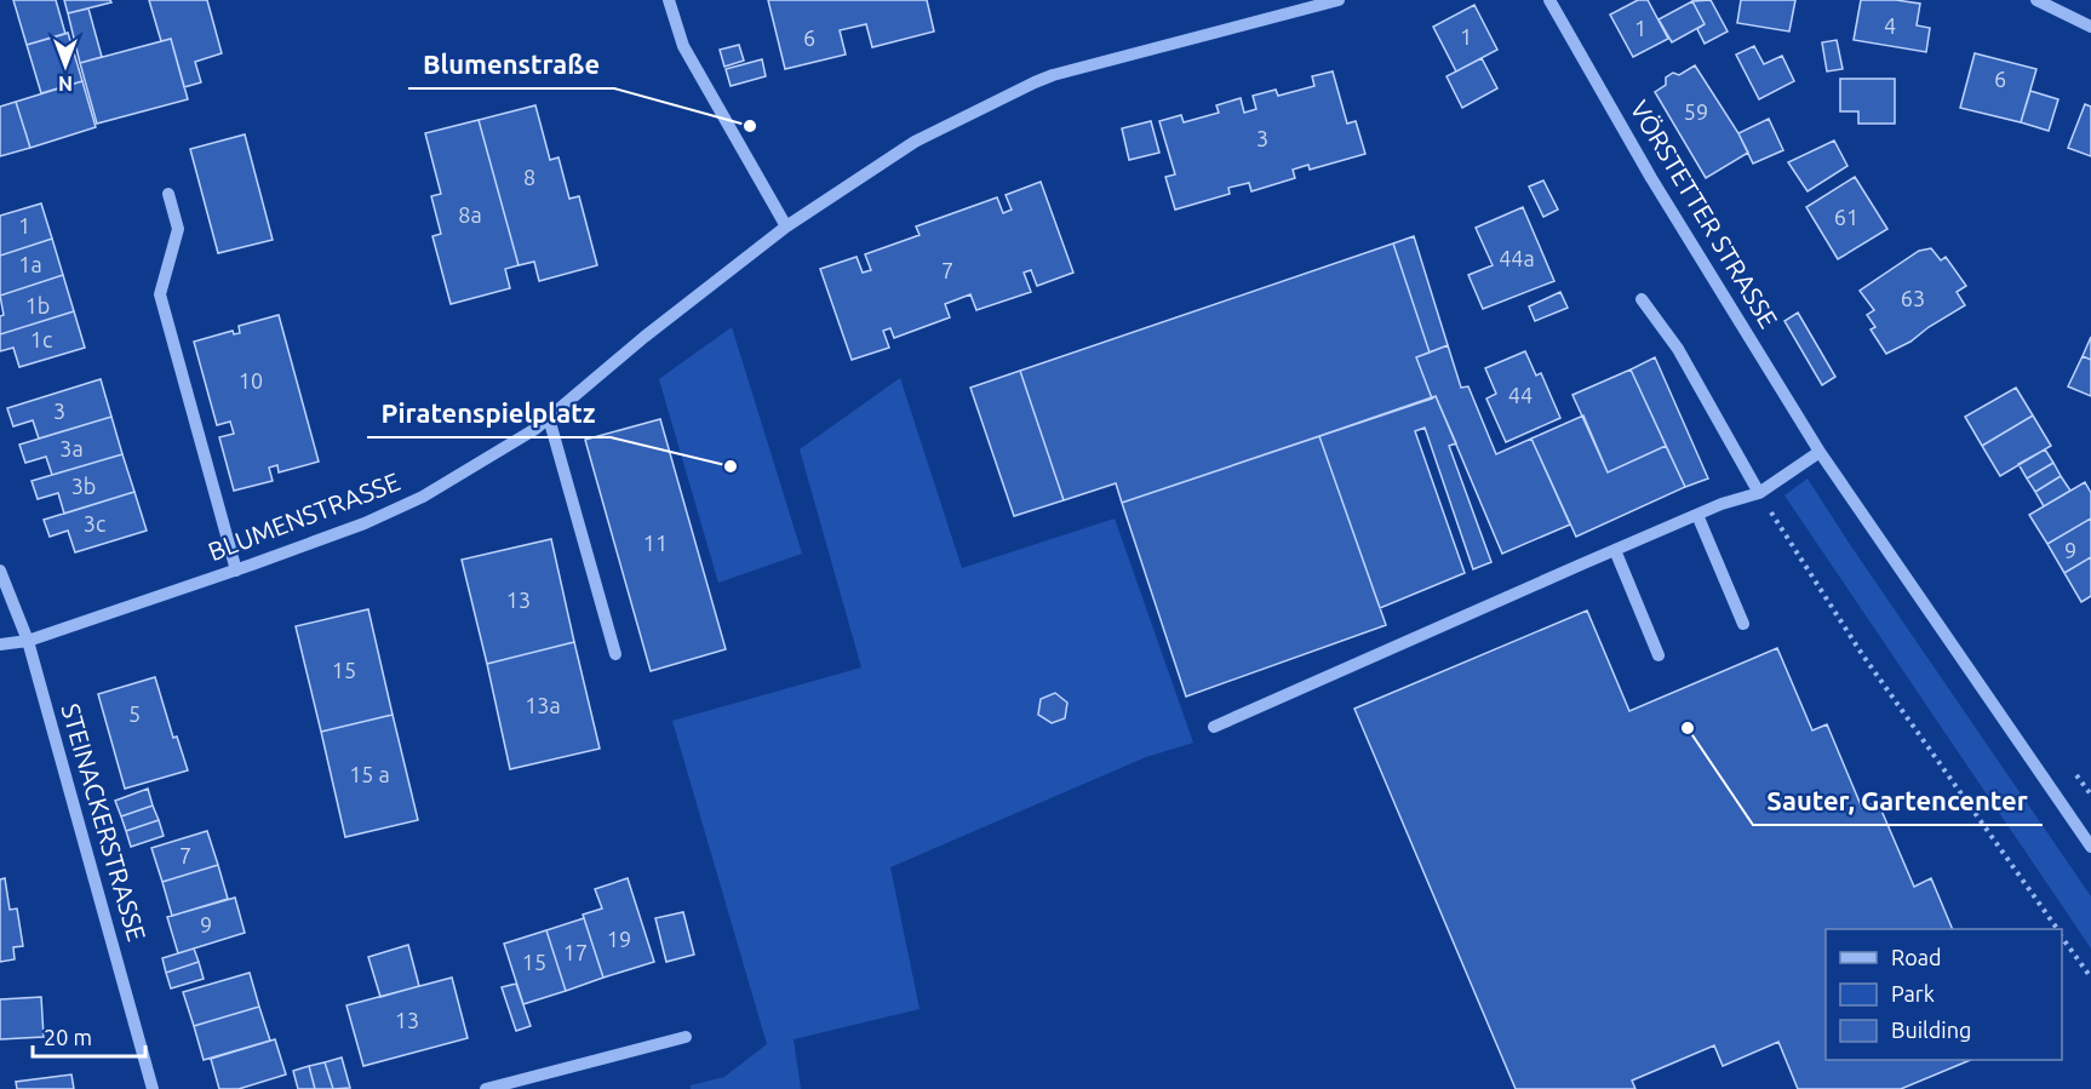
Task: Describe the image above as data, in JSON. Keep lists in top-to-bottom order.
{
  "streets": {
    "street": ["VÖRSTETTER STRASSE", "BLUMENSTRASSE", "STEINACKERSTRASSE"]
  },
  "crossings": [
    ["BLUMENSTRASSE", "STEINACKERSTRASSE"]
  ],
  "places": ["Blumenstraße", "Piratenspielplatz", "Sauter, Gartencenter"],
  "house_numbers": [
    "4",
    "1",
    "1",
    "6",
    "6",
    "59",
    "3",
    "8",
    "8a",
    "61",
    "1",
    "44a",
    "1a",
    "7",
    "63",
    "1b",
    "1c",
    "10",
    "44",
    "3",
    "3a",
    "3b",
    "3c",
    "11",
    "9",
    "13",
    "15",
    "13a",
    "5",
    "15 a",
    "7",
    "9",
    "19",
    "17",
    "15",
    "13"
  ],
  "legend": ["Road", "Park", "Building"],
  "scale_bar": "20 m",
  "north": "bottom"
}
